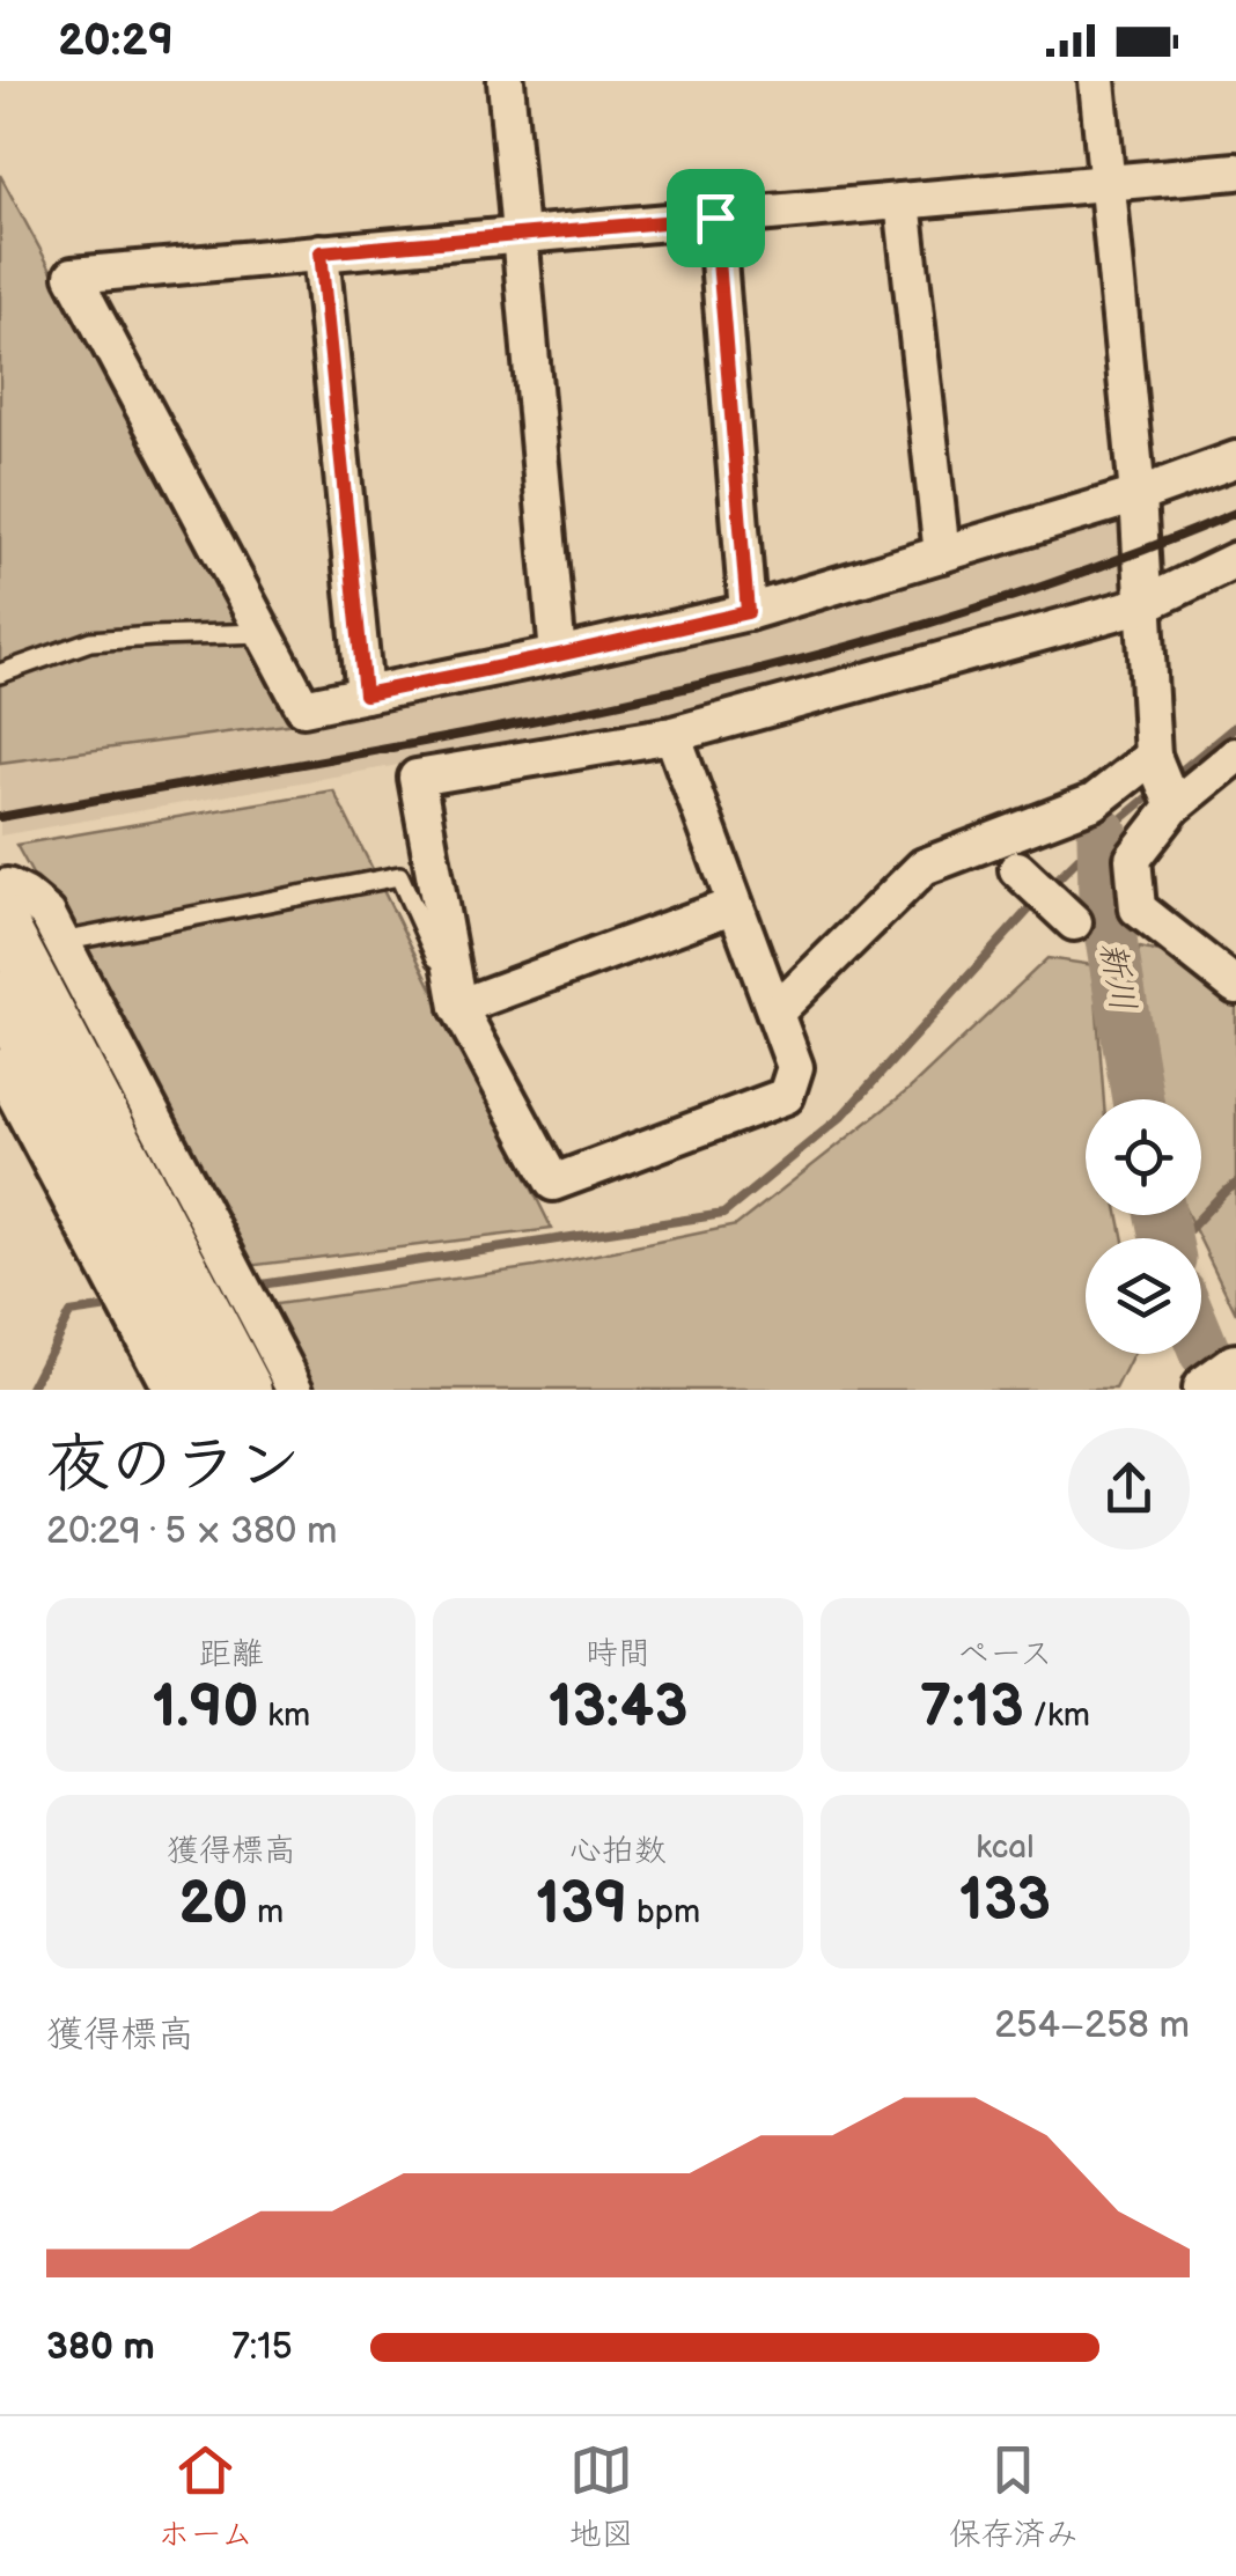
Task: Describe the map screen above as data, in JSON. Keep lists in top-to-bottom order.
{
  "water": ["新川"],
  "page": {
    "status": "20:29",
    "heading": ["夜のラン", "20:29 · 5 × 380 m"],
    "stats": [
      ["距離", "1.90 km"],
      ["時間", "13:43"],
      ["ペース", "7:13 /km"],
      ["獲得標高", "20 m"],
      ["心拍数", "139 bpm"],
      ["kcal", "133"]
    ],
    "chart": ["獲得標高", "254–258 m"],
    "list": [
      {
        "name": "380 m",
        "note": "7:15"
      }
    ],
    "tabs": ["ホーム", "地図", "保存済み"]
  }
}
